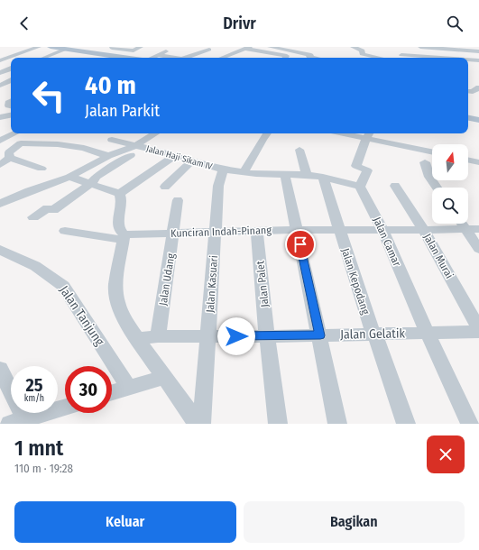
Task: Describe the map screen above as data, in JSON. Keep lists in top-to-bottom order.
{
  "streets": {
    "street": [
      "Jalan Haji Sikam IV",
      "Kunciran Indah-Pinang",
      "Jalan Camar",
      "Jalan Murai",
      "Jalan Udang",
      "Jalan Kepodang",
      "Jalan Kasuari",
      "Jalan Palet",
      "Jalan Tanjung",
      "Jalan Gelatik"
    ]
  },
  "crossings": [
    ["Jalan Haji Sikam IV", "Jalan Kasuari"],
    ["Kunciran Indah-Pinang", "Jalan Camar"],
    ["Kunciran Indah-Pinang", "Jalan Murai"],
    ["Kunciran Indah-Pinang", "Jalan Udang"],
    ["Kunciran Indah-Pinang", "Jalan Kepodang"],
    ["Kunciran Indah-Pinang", "Jalan Kasuari"],
    ["Kunciran Indah-Pinang", "Jalan Palet"],
    ["Jalan Camar", "Jalan Gelatik"],
    ["Jalan Murai", "Jalan Gelatik"],
    ["Jalan Udang", "Jalan Gelatik"],
    ["Jalan Kepodang", "Jalan Gelatik"],
    ["Jalan Kasuari", "Jalan Gelatik"],
    ["Jalan Palet", "Jalan Gelatik"]
  ],
  "north": "top",
  "page": {
    "header": "Drivr",
    "turn": ["40 m", "Jalan Parkit"],
    "speed": "25 km/h",
    "limit": "30",
    "heading": ["1 mnt", "110 m · 19:28"],
    "buttons": ["Keluar", "Bagikan"]
  }
}
